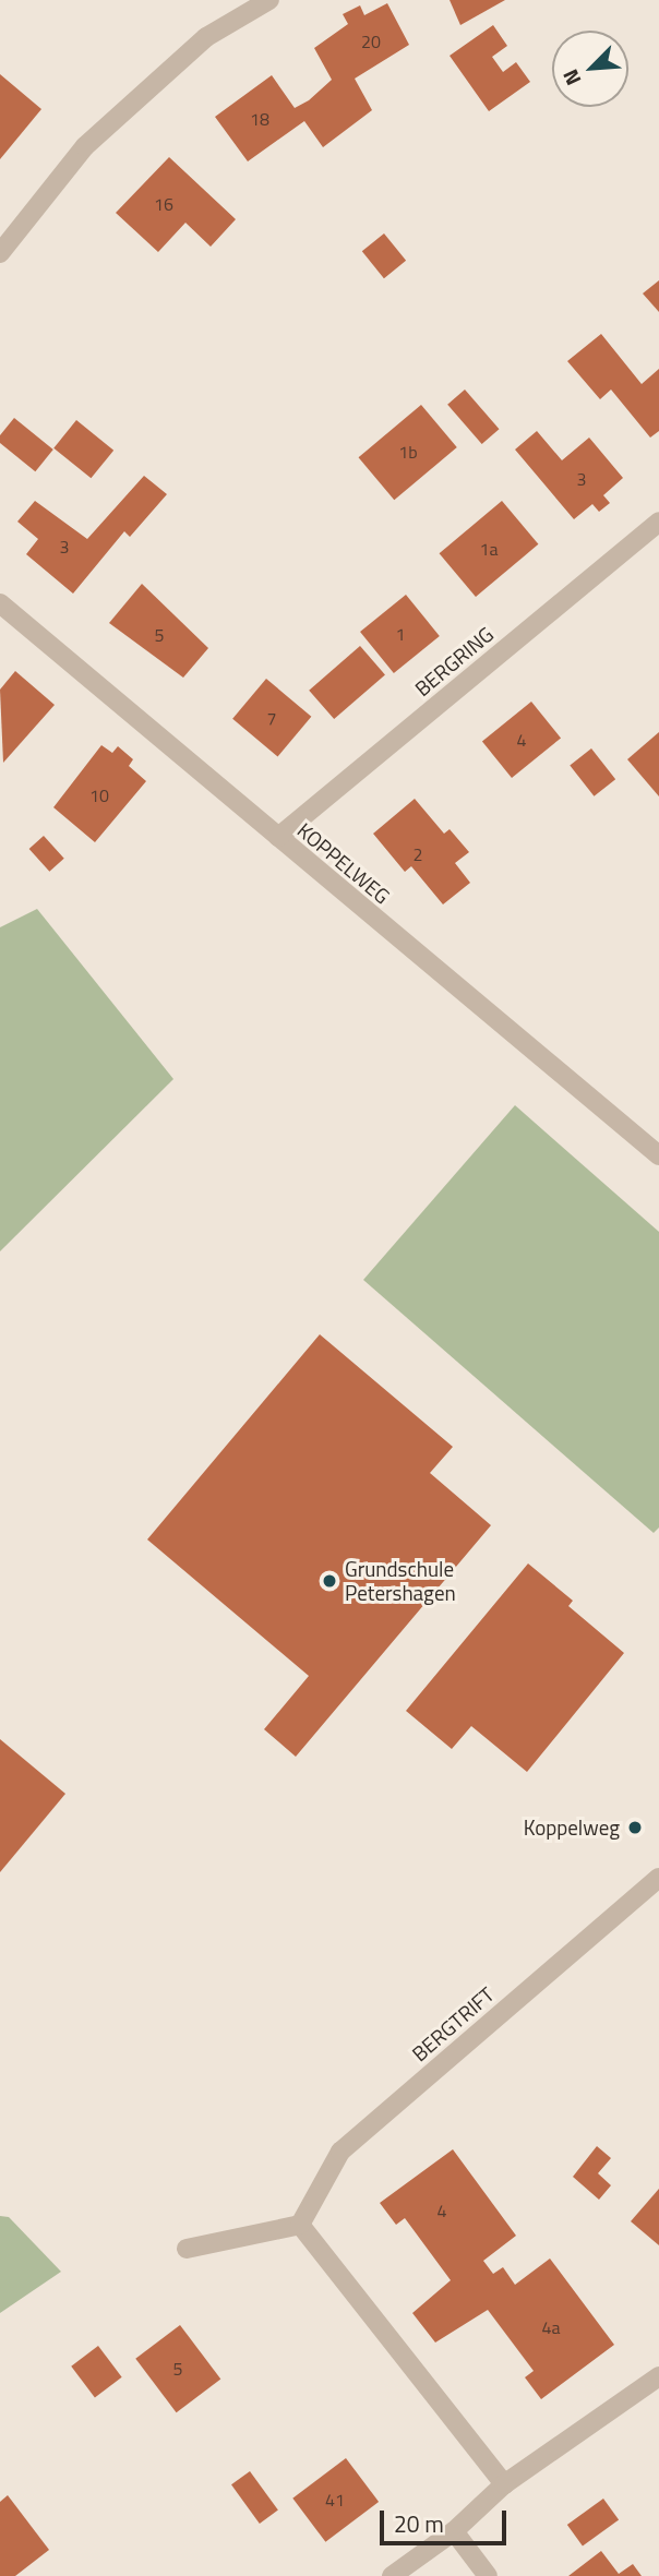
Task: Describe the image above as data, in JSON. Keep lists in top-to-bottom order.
{
  "streets": {
    "street": ["BERGRING", "KOPPELWEG", "BERGTRIFT"]
  },
  "crossings": [
    ["BERGRING", "KOPPELWEG"]
  ],
  "places": ["Grundschule Petershagen", "Koppelweg"],
  "house_numbers": [
    "20",
    "18",
    "16",
    "1b",
    "3",
    "3",
    "1a",
    "1",
    "5",
    "7",
    "4",
    "10",
    "2",
    "4",
    "4a",
    "5",
    "41"
  ],
  "scale_bar": "20 m",
  "north": "bottom left"
}
